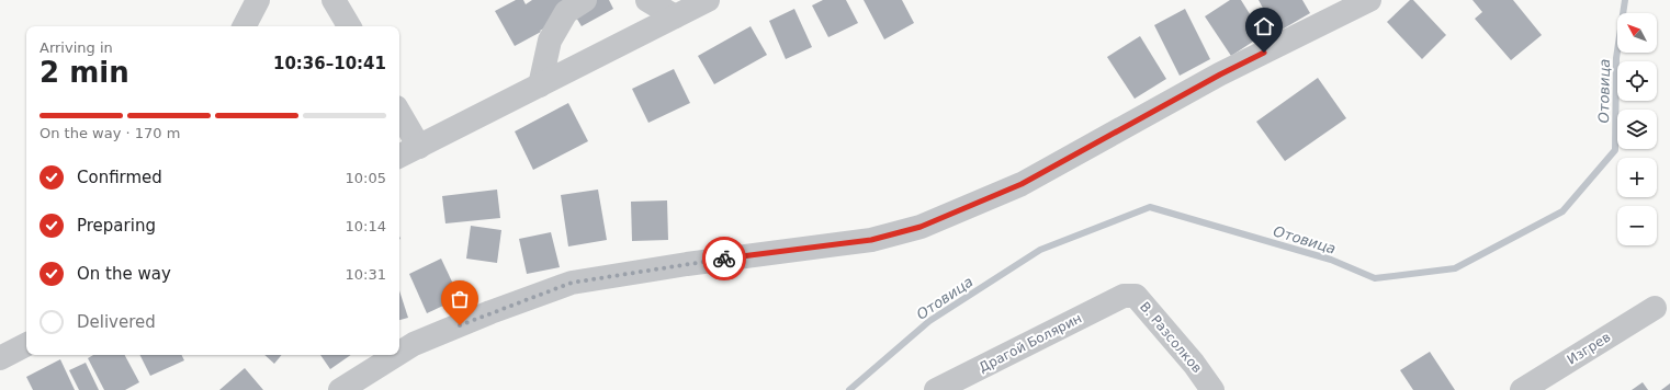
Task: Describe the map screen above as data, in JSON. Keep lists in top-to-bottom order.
{
  "streets": {
    "street": ["В. Разсолков", "Драгой Болярин", "Изгрев"]
  },
  "crossings": [
    ["В. Разсолков", "Драгой Болярин"]
  ],
  "water": ["Отовица"],
  "north": "top left",
  "page": {
    "map_buttons": ["+", "−"],
    "heading": ["2 min", "Arriving in", "10:36–10:41"],
    "bar": "On the way · 170 m",
    "list": [
      ["Confirmed", "10:05"],
      ["Preparing", "10:14"],
      ["On the way", "10:31"],
      "Delivered"
    ]
  }
}
